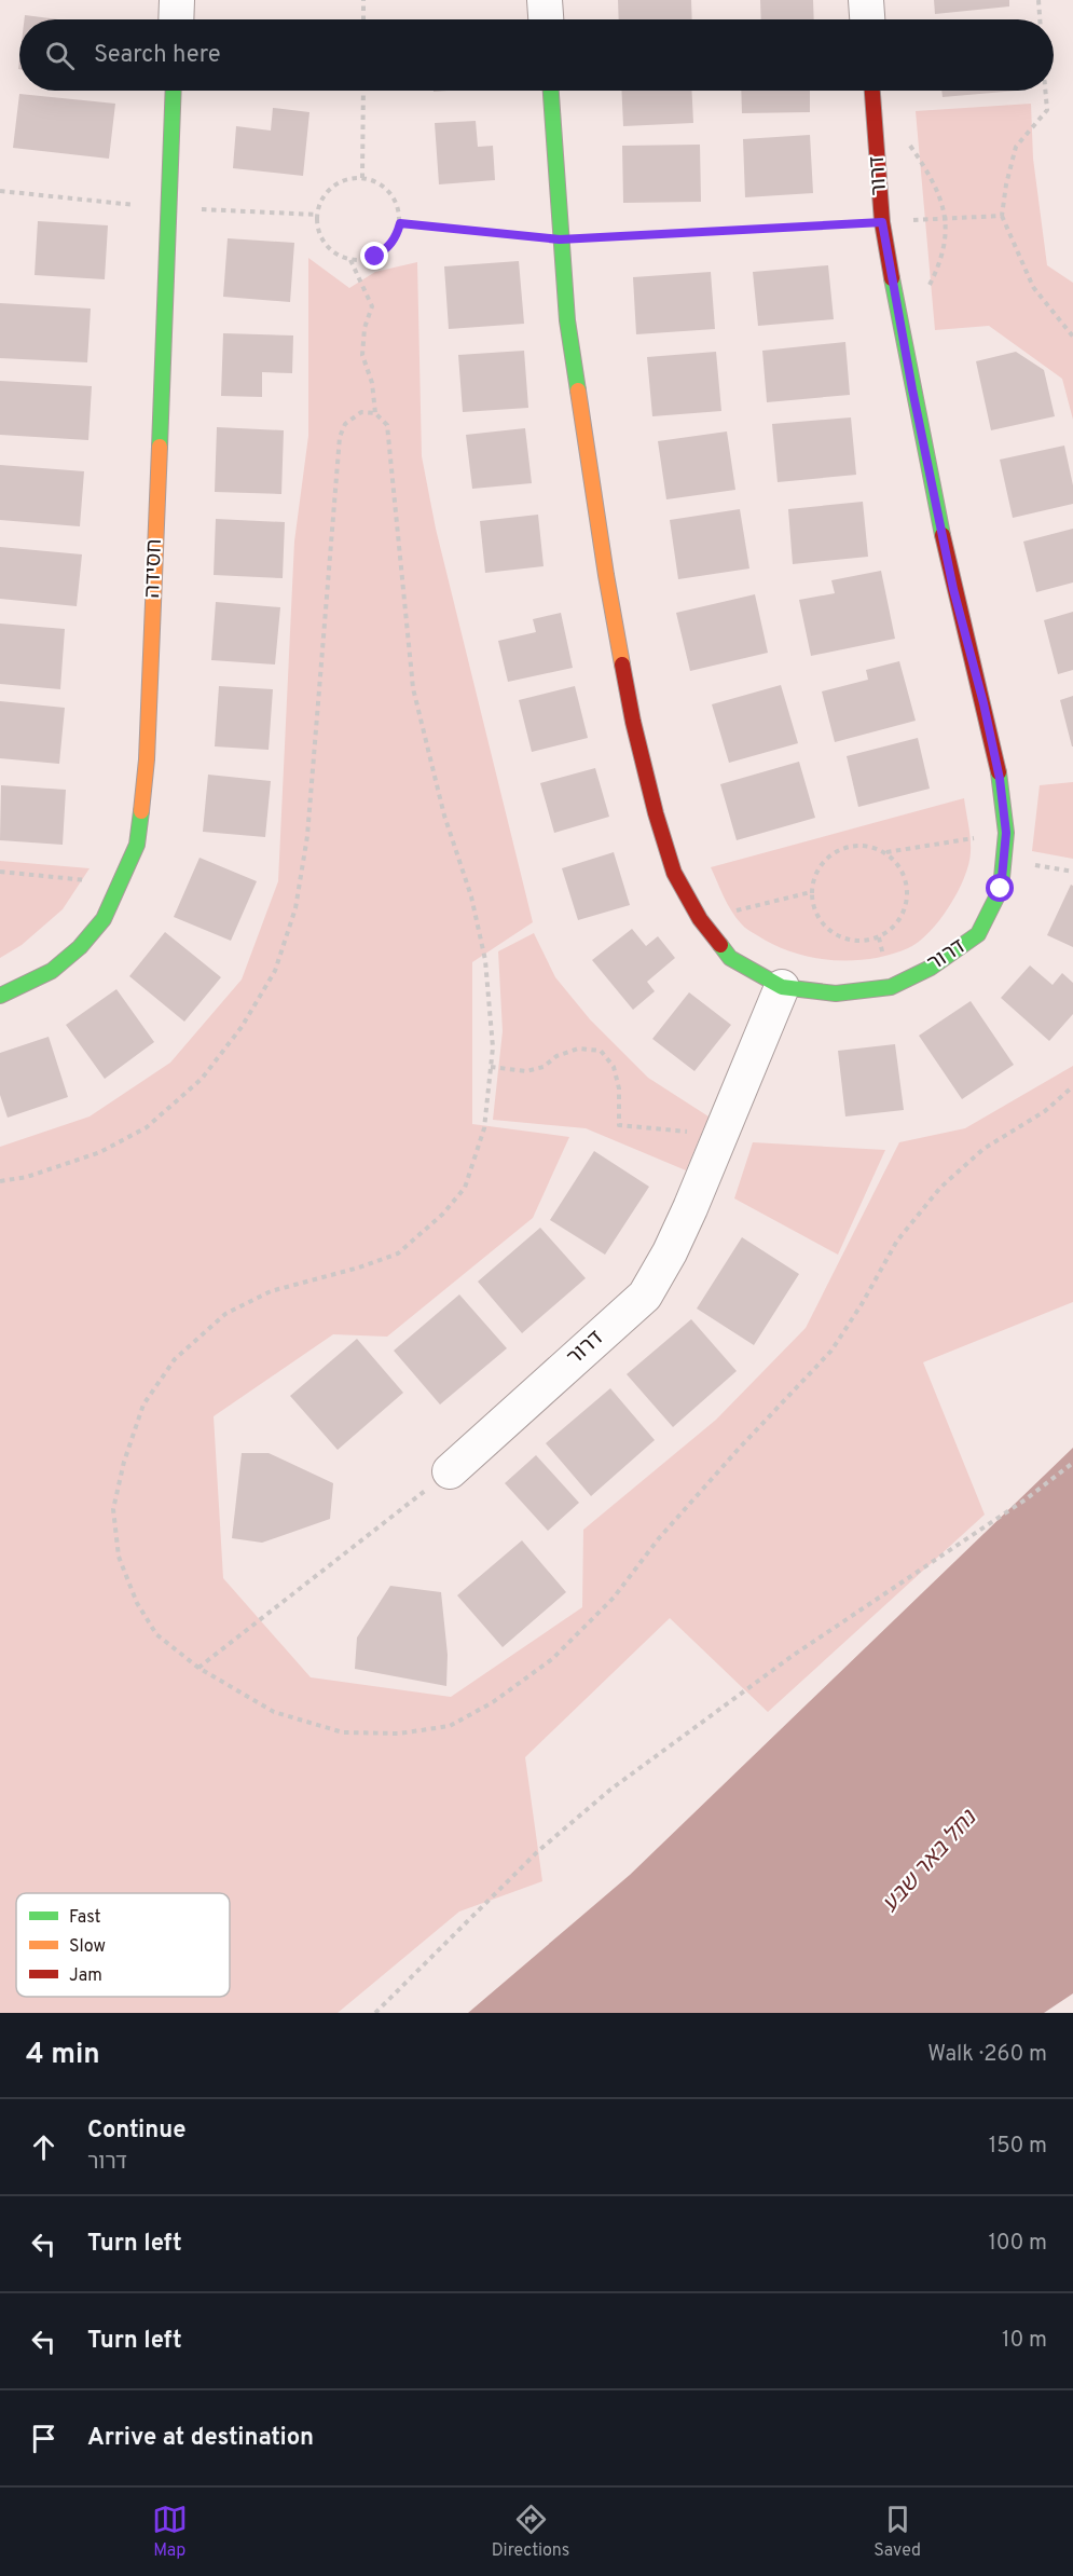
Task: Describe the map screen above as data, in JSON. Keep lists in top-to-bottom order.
{
  "streets": {
    "street": ["דרור", "חסידה"]
  },
  "water": ["נחל באר שבע"],
  "legend": ["Fast", "Slow", "Jam"],
  "page": {
    "search": "Search here",
    "heading": ["4 min", "Walk · 260 m"],
    "list": [
      ["Continue", "דרור", "150 m"],
      ["Turn left", "100 m"],
      ["Turn left", "10 m"],
      "Arrive at destination"
    ],
    "nav": ["Map", "Directions", "Saved"]
  }
}
